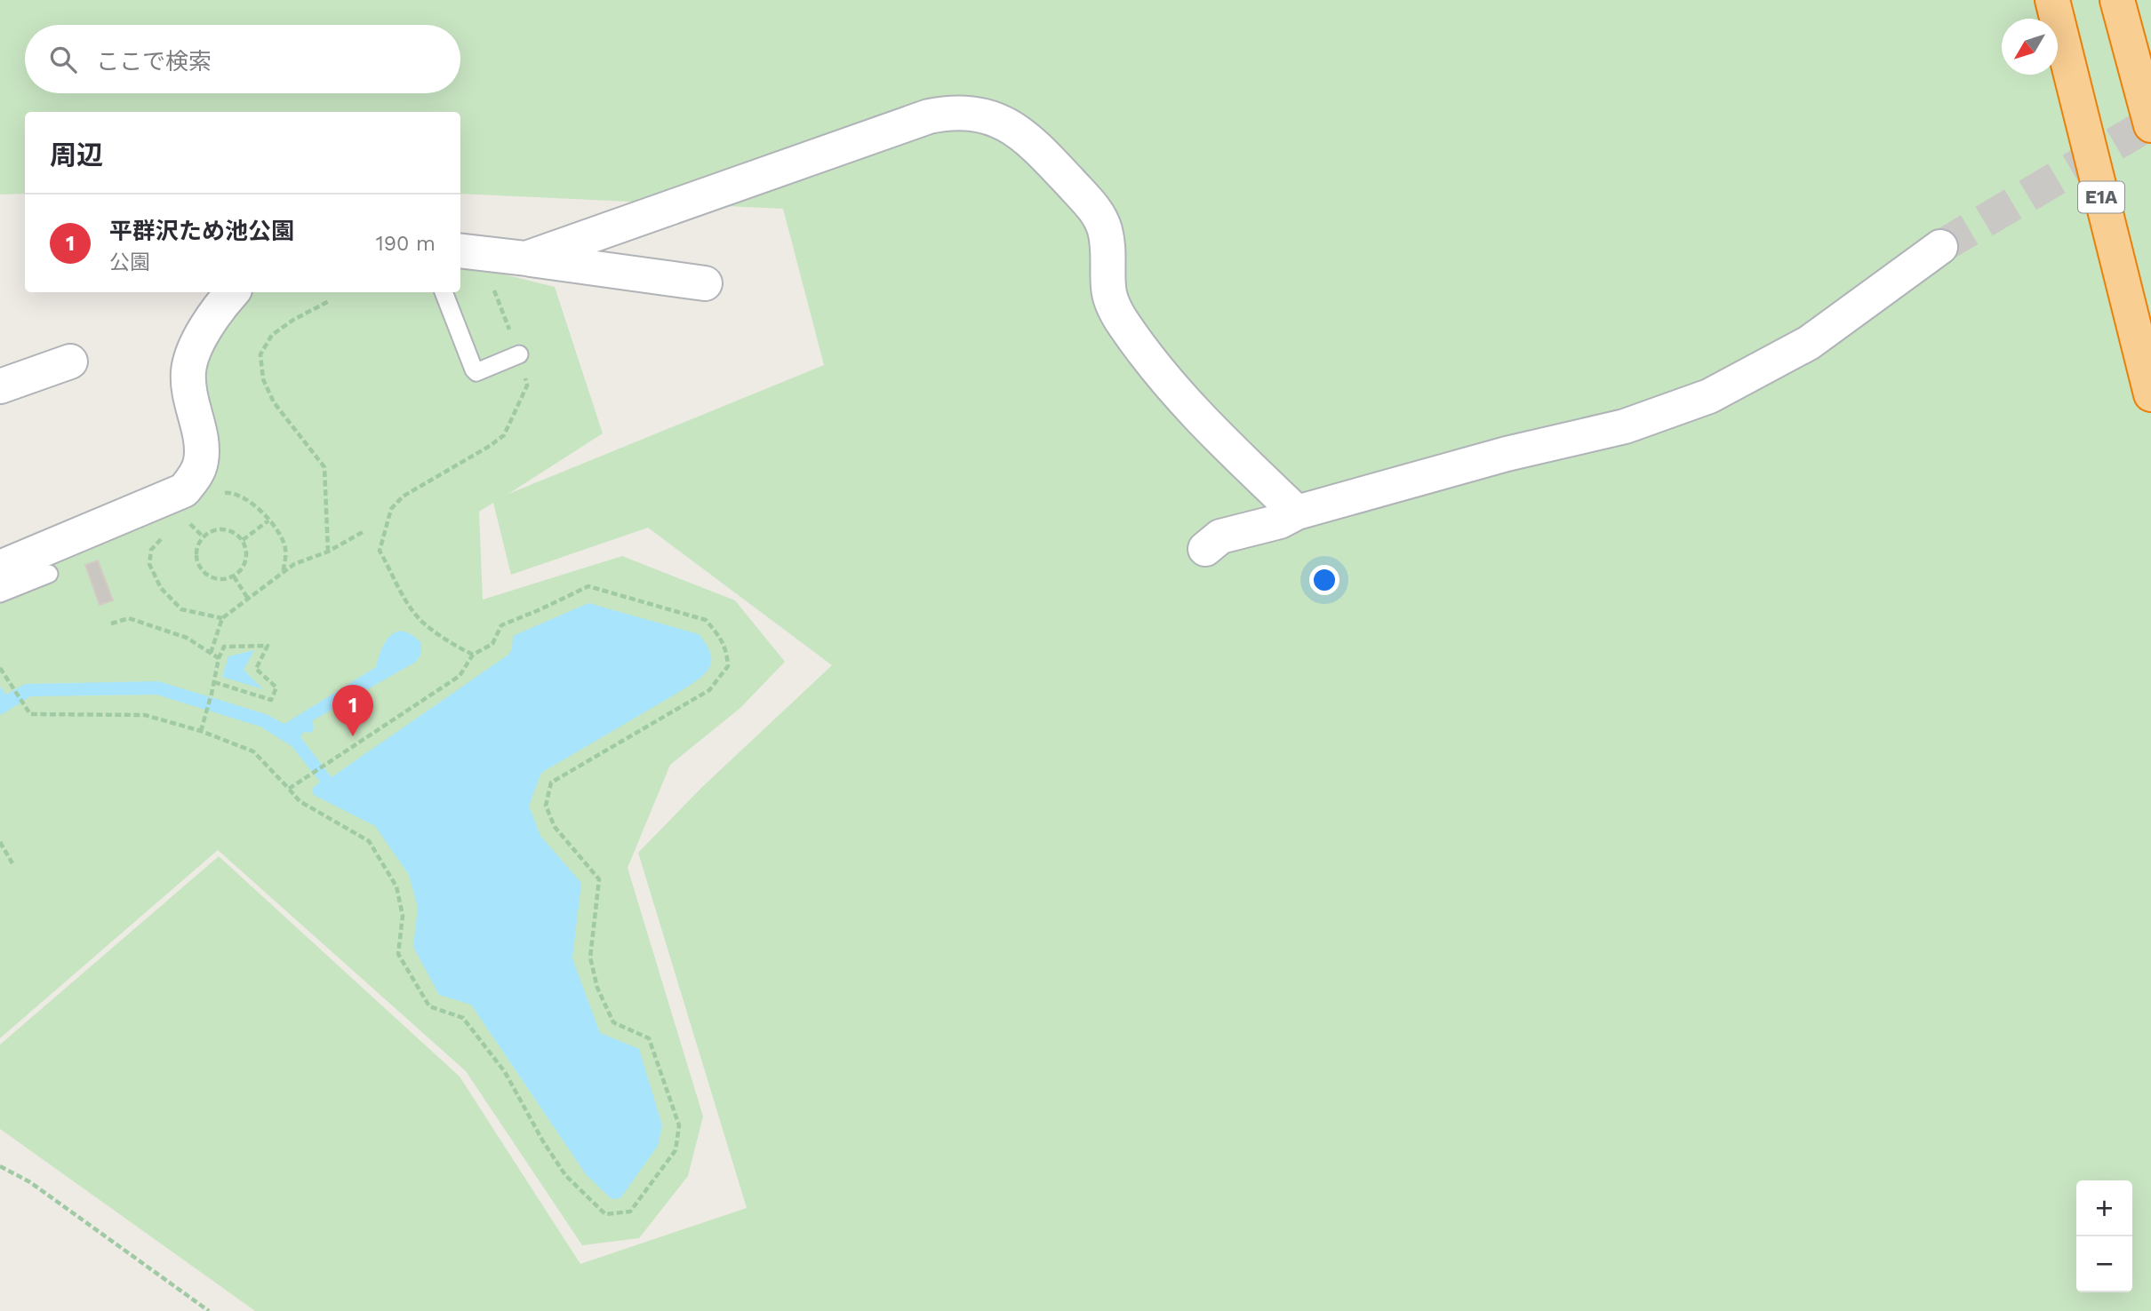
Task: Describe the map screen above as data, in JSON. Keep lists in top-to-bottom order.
{
  "streets": {
    "highway": ["E1A"]
  },
  "north": "bottom left",
  "page": {
    "search": "ここで検索",
    "heading": "周辺",
    "list": [
      {
        "mark": "1",
        "name": "平群沢ため池公園",
        "note": "公園",
        "value": "190 m"
      }
    ],
    "pins": "1",
    "map_buttons": ["+", "−"]
  }
}
